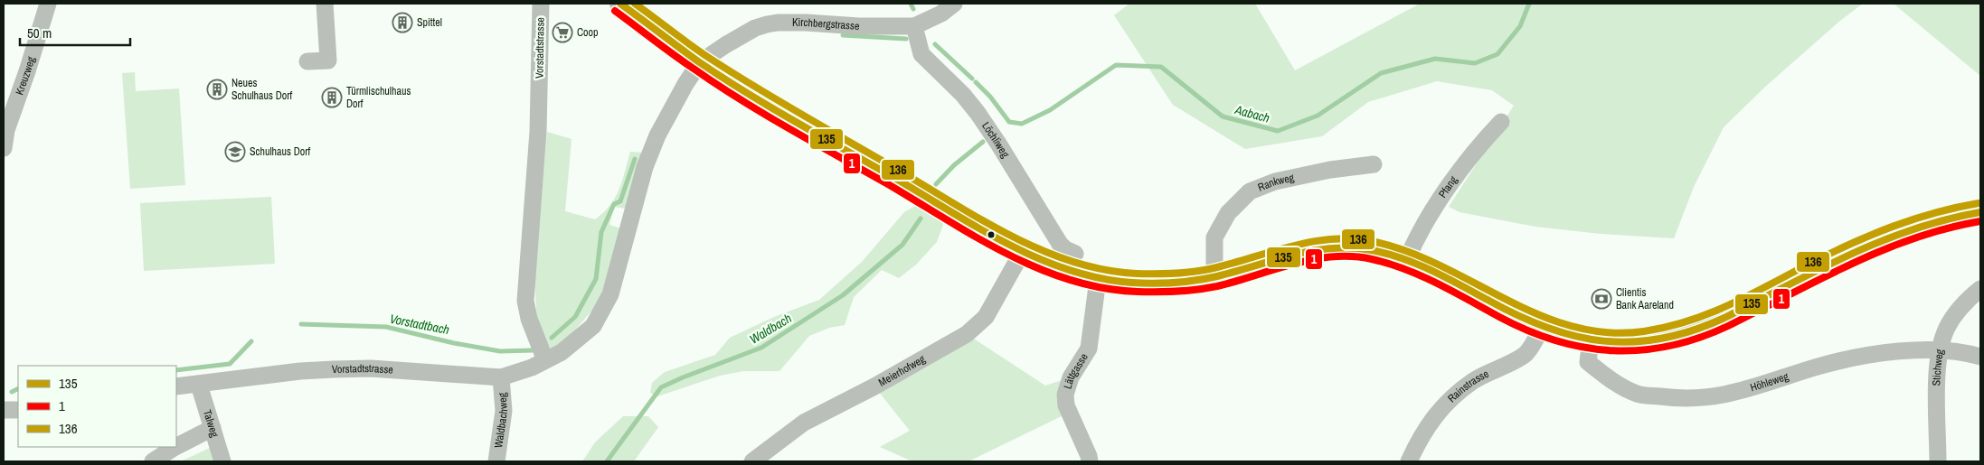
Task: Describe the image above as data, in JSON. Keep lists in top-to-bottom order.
{
  "streets": {
    "street": [
      "Kirchbergstrasse",
      "Vorstadtstrasse",
      "Kreuzweg",
      "Löchliweg",
      "Rankweg",
      "Pfang",
      "Stichweg",
      "Meierhofweg",
      "Lättgasse",
      "Höhleweg",
      "Rainstrasse",
      "Waldbachweg",
      "Talweg"
    ]
  },
  "crossings": [
    ["Kirchbergstrasse", "Vorstadtstrasse"],
    ["Kirchbergstrasse", "Löchliweg"],
    ["Vorstadtstrasse", "Waldbachweg"],
    ["Vorstadtstrasse", "Talweg"],
    ["Stichweg", "Höhleweg"]
  ],
  "water": ["Aabach", "Vorstadtbach", "Waldbach"],
  "places": {
    "building": ["Spittel", "Neues Schulhaus Dorf", "Türmlischulhaus Dorf"],
    "supermarket": ["Coop"],
    "school or university": ["Schulhaus Dorf"],
    "bank": ["Clientis Bank Aareland"]
  },
  "lines": ["transit line 135", "transit line 136", "transit line 1"],
  "legend": ["135", "1", "136"],
  "scale_bar": "50 m"
}
